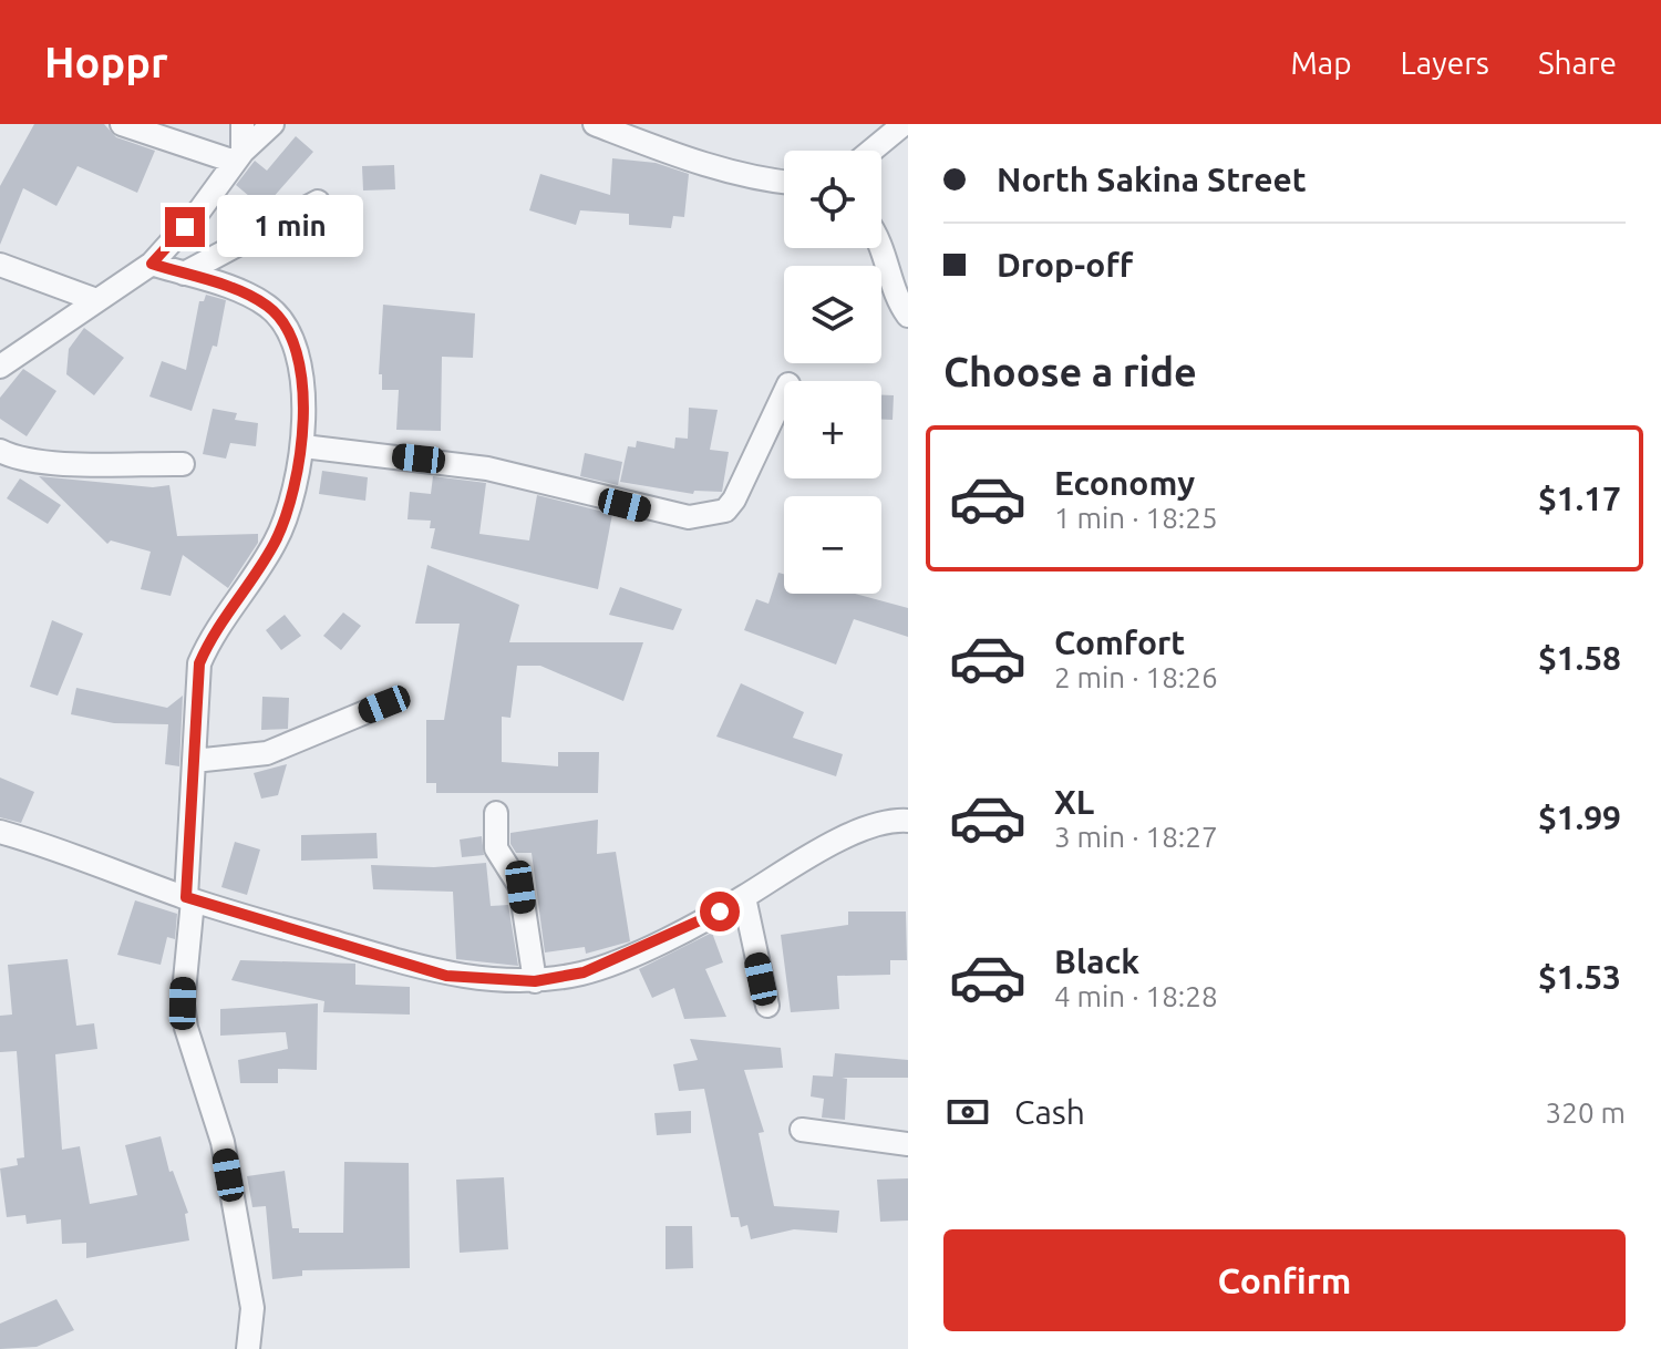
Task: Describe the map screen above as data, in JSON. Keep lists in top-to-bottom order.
{
  "page": {
    "header": "Hoppr",
    "nav": ["Map", "Layers", "Share"],
    "banner": ["North Sakina Street", "Drop-off"],
    "map_buttons": ["+", "−"],
    "bubble": "1 min",
    "heading": "Choose a ride",
    "list": [
      {
        "name": "Economy",
        "note": "1 min · 18:25",
        "value": "$1.17"
      },
      {
        "name": "Comfort",
        "note": "2 min · 18:26",
        "value": "$1.58"
      },
      {
        "name": "XL",
        "note": "3 min · 18:27",
        "value": "$1.99"
      },
      {
        "name": "Black",
        "note": "4 min · 18:28",
        "value": "$1.53"
      }
    ],
    "pay": ["Cash", "320 m"],
    "buttons": "Confirm"
  }
}
